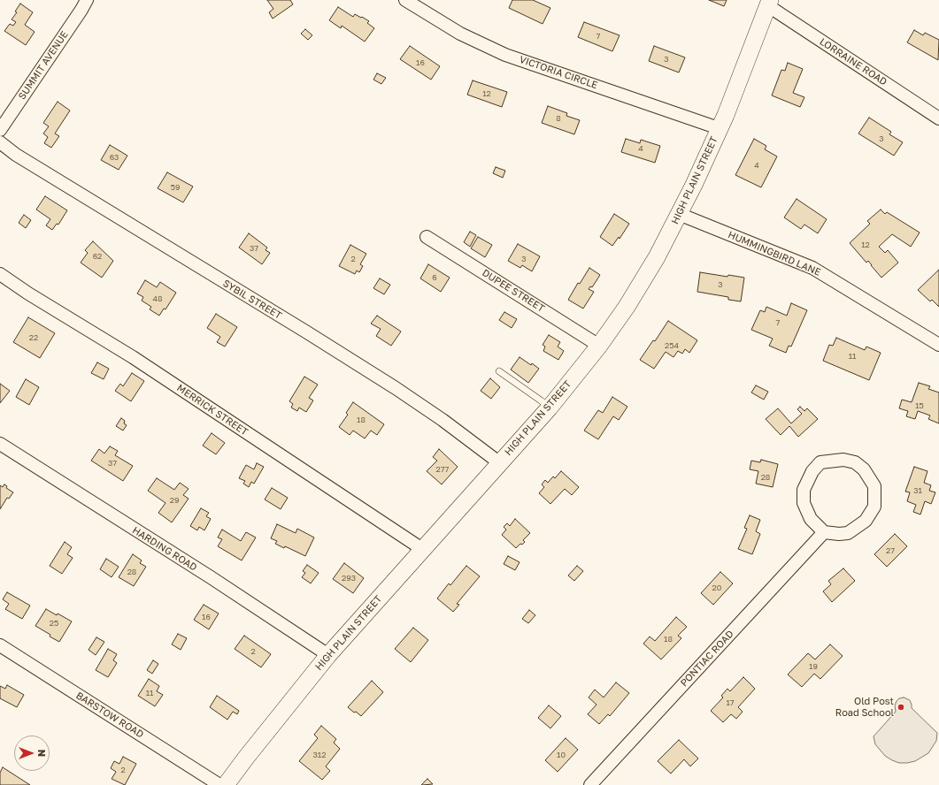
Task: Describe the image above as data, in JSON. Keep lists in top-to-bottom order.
{
  "streets": {
    "main road": ["HIGH PLAIN STREET"],
    "street": [
      "LORRAINE ROAD",
      "SUMMIT AVENUE",
      "VICTORIA CIRCLE",
      "HUMMINGBIRD LANE",
      "DUPEE STREET",
      "SYBIL STREET",
      "MERRICK STREET",
      "HARDING ROAD",
      "PONTIAC ROAD",
      "BARSTOW ROAD"
    ]
  },
  "crossings": [
    ["LORRAINE ROAD", "HIGH PLAIN STREET"],
    ["VICTORIA CIRCLE", "HIGH PLAIN STREET"],
    ["HIGH PLAIN STREET", "HUMMINGBIRD LANE"],
    ["HIGH PLAIN STREET", "DUPEE STREET"],
    ["HIGH PLAIN STREET", "SYBIL STREET"],
    ["HIGH PLAIN STREET", "MERRICK STREET"],
    ["HIGH PLAIN STREET", "HARDING ROAD"]
  ],
  "places": ["Old Post Road School"],
  "house_numbers": [
    "7",
    "3",
    "16",
    "12",
    "8",
    "3",
    "4",
    "63",
    "4",
    "59",
    "12",
    "37",
    "62",
    "2",
    "3",
    "6",
    "3",
    "48",
    "7",
    "22",
    "254",
    "11",
    "15",
    "18",
    "37",
    "277",
    "28",
    "31",
    "29",
    "27",
    "28",
    "293",
    "20",
    "16",
    "25",
    "18",
    "2",
    "19",
    "11",
    "17",
    "312",
    "10",
    "2"
  ],
  "north": "right"
}
